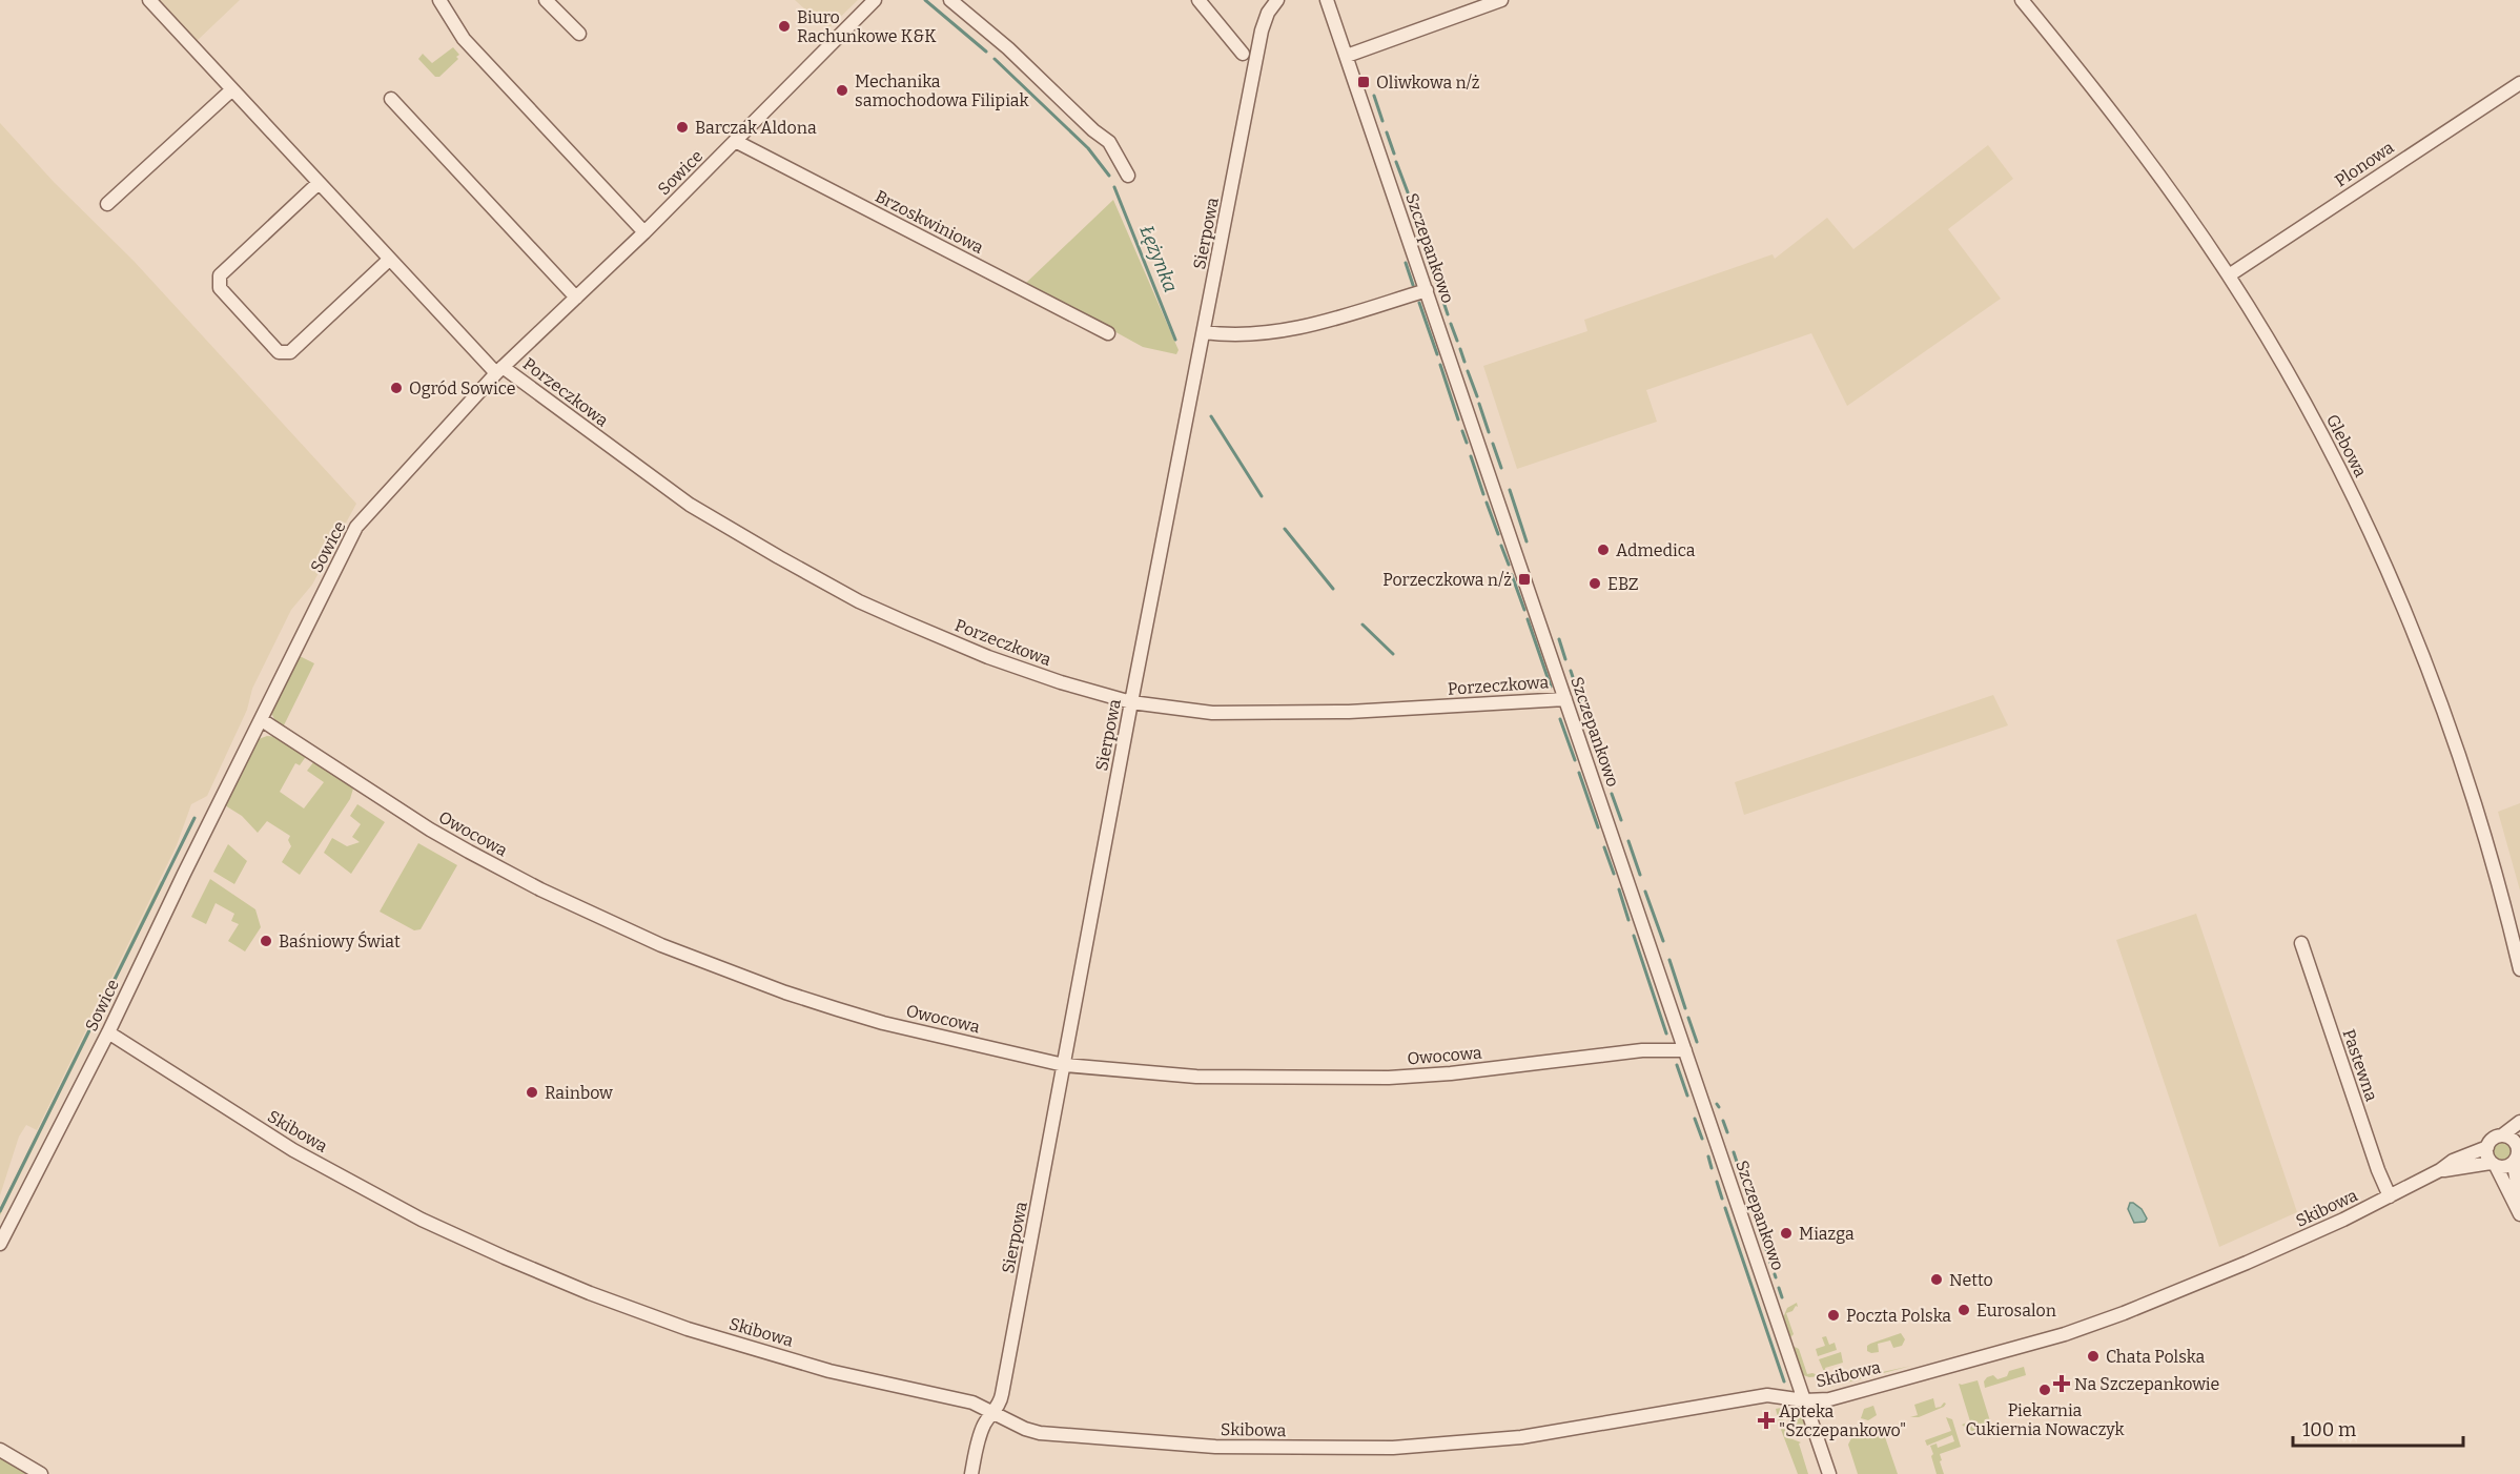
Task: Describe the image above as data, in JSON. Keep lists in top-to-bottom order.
{
  "streets": {
    "street": [
      "Plonowa",
      "Sowice",
      "Brzoskwiniowa",
      "Sierpowa",
      "Szczepankowo",
      "Porzeczkowa",
      "Glebowa",
      "Owocowa",
      "Pastewna",
      "Skibowa"
    ]
  },
  "crossings": [
    ["Plonowa", "Glebowa"],
    ["Sowice", "Brzoskwiniowa"],
    ["Sowice", "Porzeczkowa"],
    ["Sowice", "Owocowa"],
    ["Sowice", "Skibowa"],
    ["Sierpowa", "Porzeczkowa"],
    ["Sierpowa", "Owocowa"],
    ["Sierpowa", "Skibowa"],
    ["Szczepankowo", "Porzeczkowa"],
    ["Szczepankowo", "Owocowa"],
    ["Szczepankowo", "Skibowa"],
    ["Pastewna", "Skibowa"]
  ],
  "water": ["Łężynka"],
  "places": {
    "other": [
      "Biuro Rachunkowe K&K",
      "Mechanika samochodowa Filipiak",
      "Barczak Aldona",
      "Ogród Sowice",
      "Admedica",
      "EBZ",
      "Baśniowy Świat",
      "Rainbow",
      "Miazga",
      "Netto",
      "Eurosalon",
      "Poczta Polska",
      "Chata Polska",
      "Piekarnia Cukiernia Nowaczyk"
    ],
    "transit": ["Oliwkowa n/ż", "Porzeczkowa n/ż"],
    "health": ["Na Szczepankowie", "Apteka \"Szczepankowo\""]
  },
  "scale_bar": "100 m"
}
